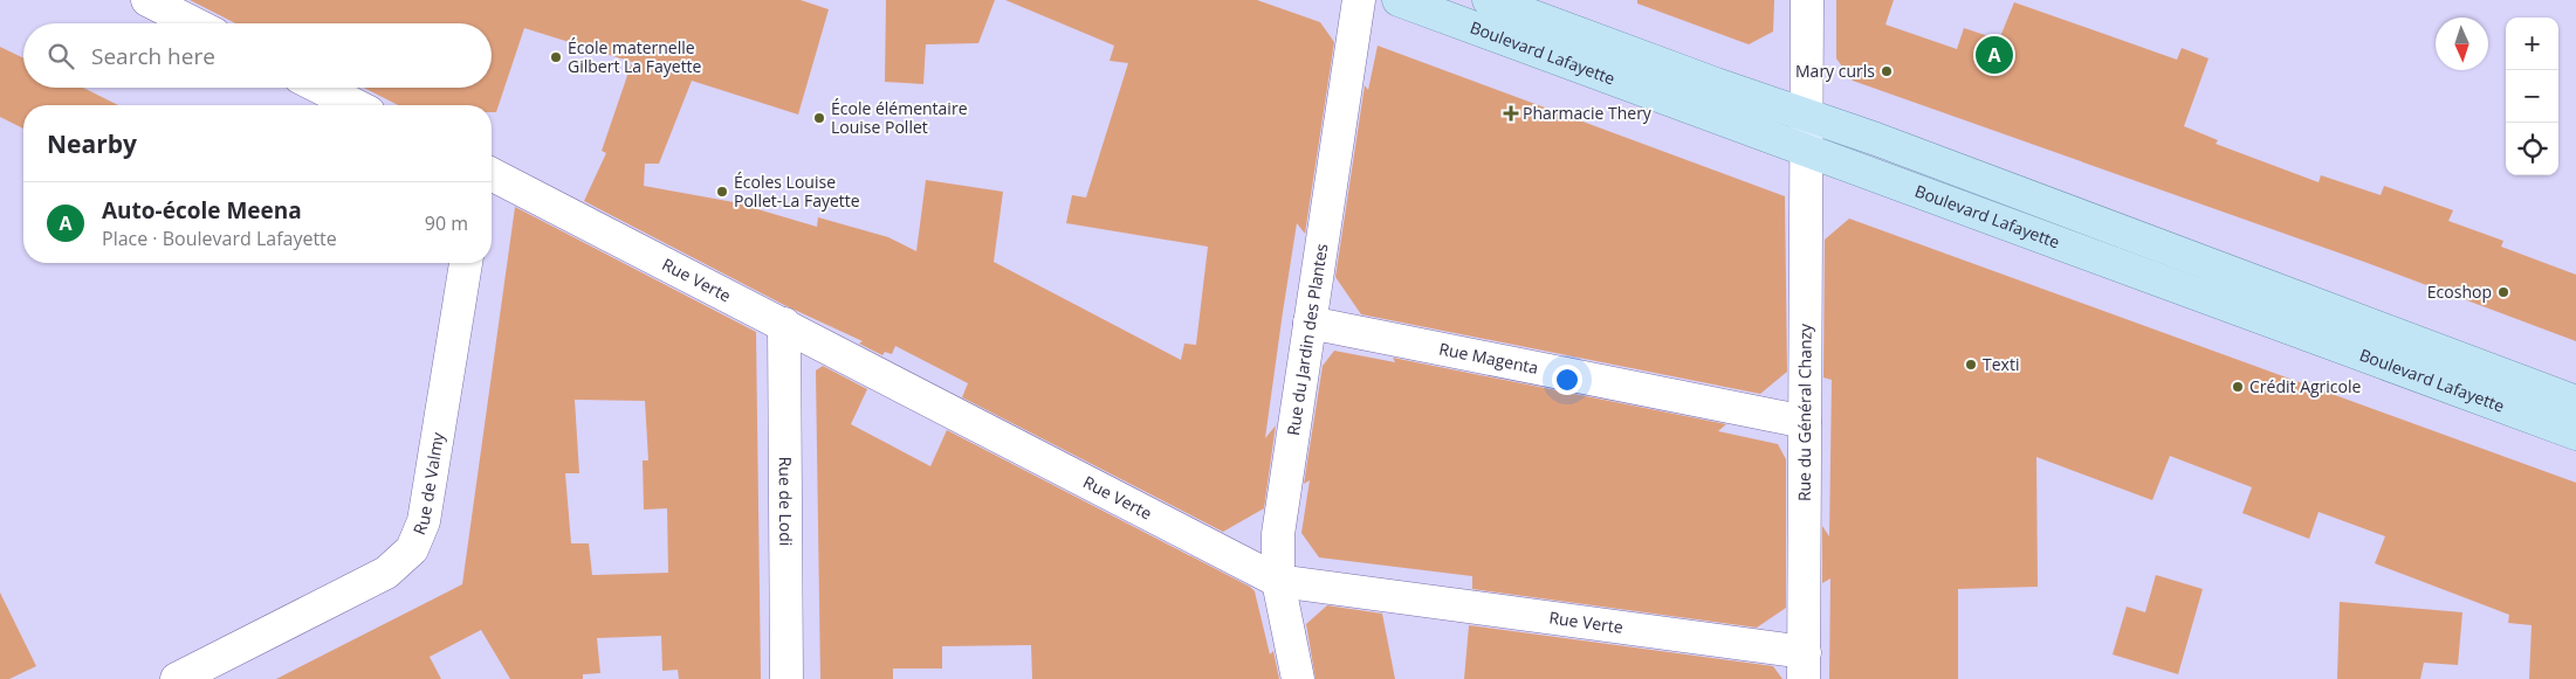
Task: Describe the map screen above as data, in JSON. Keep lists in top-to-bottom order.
{
  "streets": {
    "main road": ["Boulevard Lafayette"],
    "street": [
      "Rue Verte",
      "Rue du Jardin des Plantes",
      "Rue Magenta",
      "Rue du Général Chanzy",
      "Rue de Valmy",
      "Rue de Lodi"
    ]
  },
  "crossings": [
    ["Boulevard Lafayette", "Rue du Général Chanzy"],
    ["Rue Verte", "Rue du Jardin des Plantes"],
    ["Rue Verte", "Rue du Général Chanzy"],
    ["Rue Verte", "Rue de Lodi"],
    ["Rue du Jardin des Plantes", "Rue Magenta"],
    ["Rue Magenta", "Rue du Général Chanzy"]
  ],
  "places": {
    "other": [
      "École maternelle Gilbert La Fayette",
      "Mary curls",
      "École élémentaire Louise Pollet",
      "Écoles Louise Pollet-La Fayette",
      "Ecoshop",
      "Texti",
      "Crédit Agricole"
    ],
    "health": ["Pharmacie Thery"]
  },
  "north": "bottom",
  "page": {
    "map_buttons": ["+", "−"],
    "search": "Search here",
    "pins": "A",
    "heading": "Nearby",
    "list": [
      {
        "mark": "A",
        "name": "Auto-école Meena",
        "note": "Place · Boulevard Lafayette",
        "value": "90 m"
      }
    ]
  }
}
